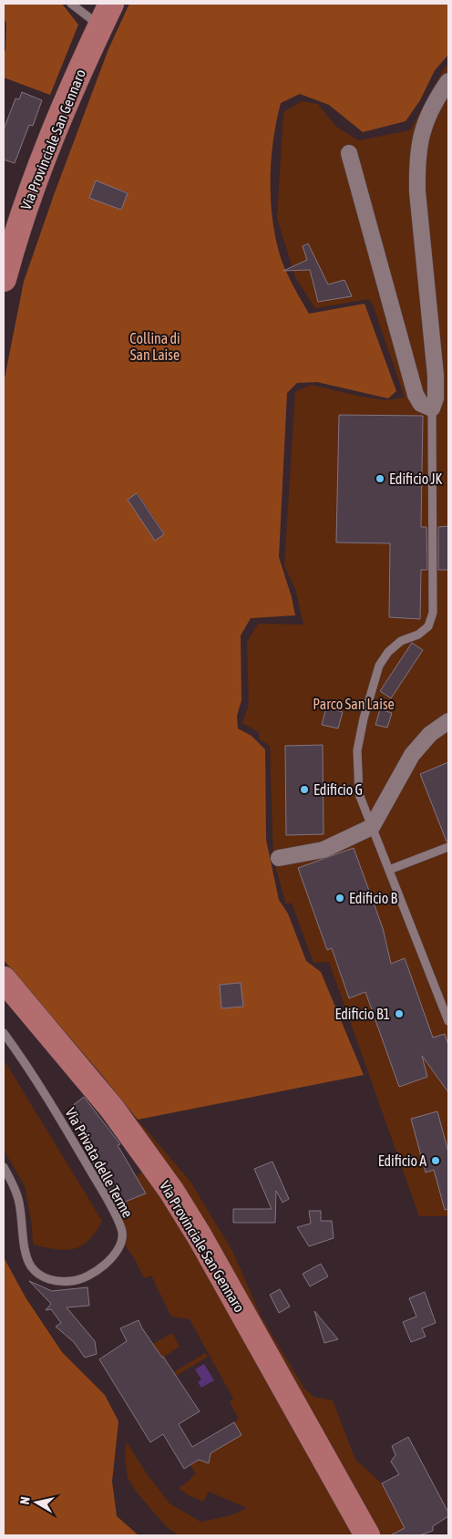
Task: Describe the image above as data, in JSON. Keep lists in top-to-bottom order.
{
  "streets": {
    "main road": ["Via Provinciale San Gennaro"],
    "lane": ["Via Privata delle Terme"]
  },
  "parks": ["Collina di San Laise", "Parco San Laise"],
  "places": [
    "Edificio JK",
    "Edificio G",
    "Edificio B",
    "Edificio B1",
    "Edificio A"
  ],
  "north": "left"
}
